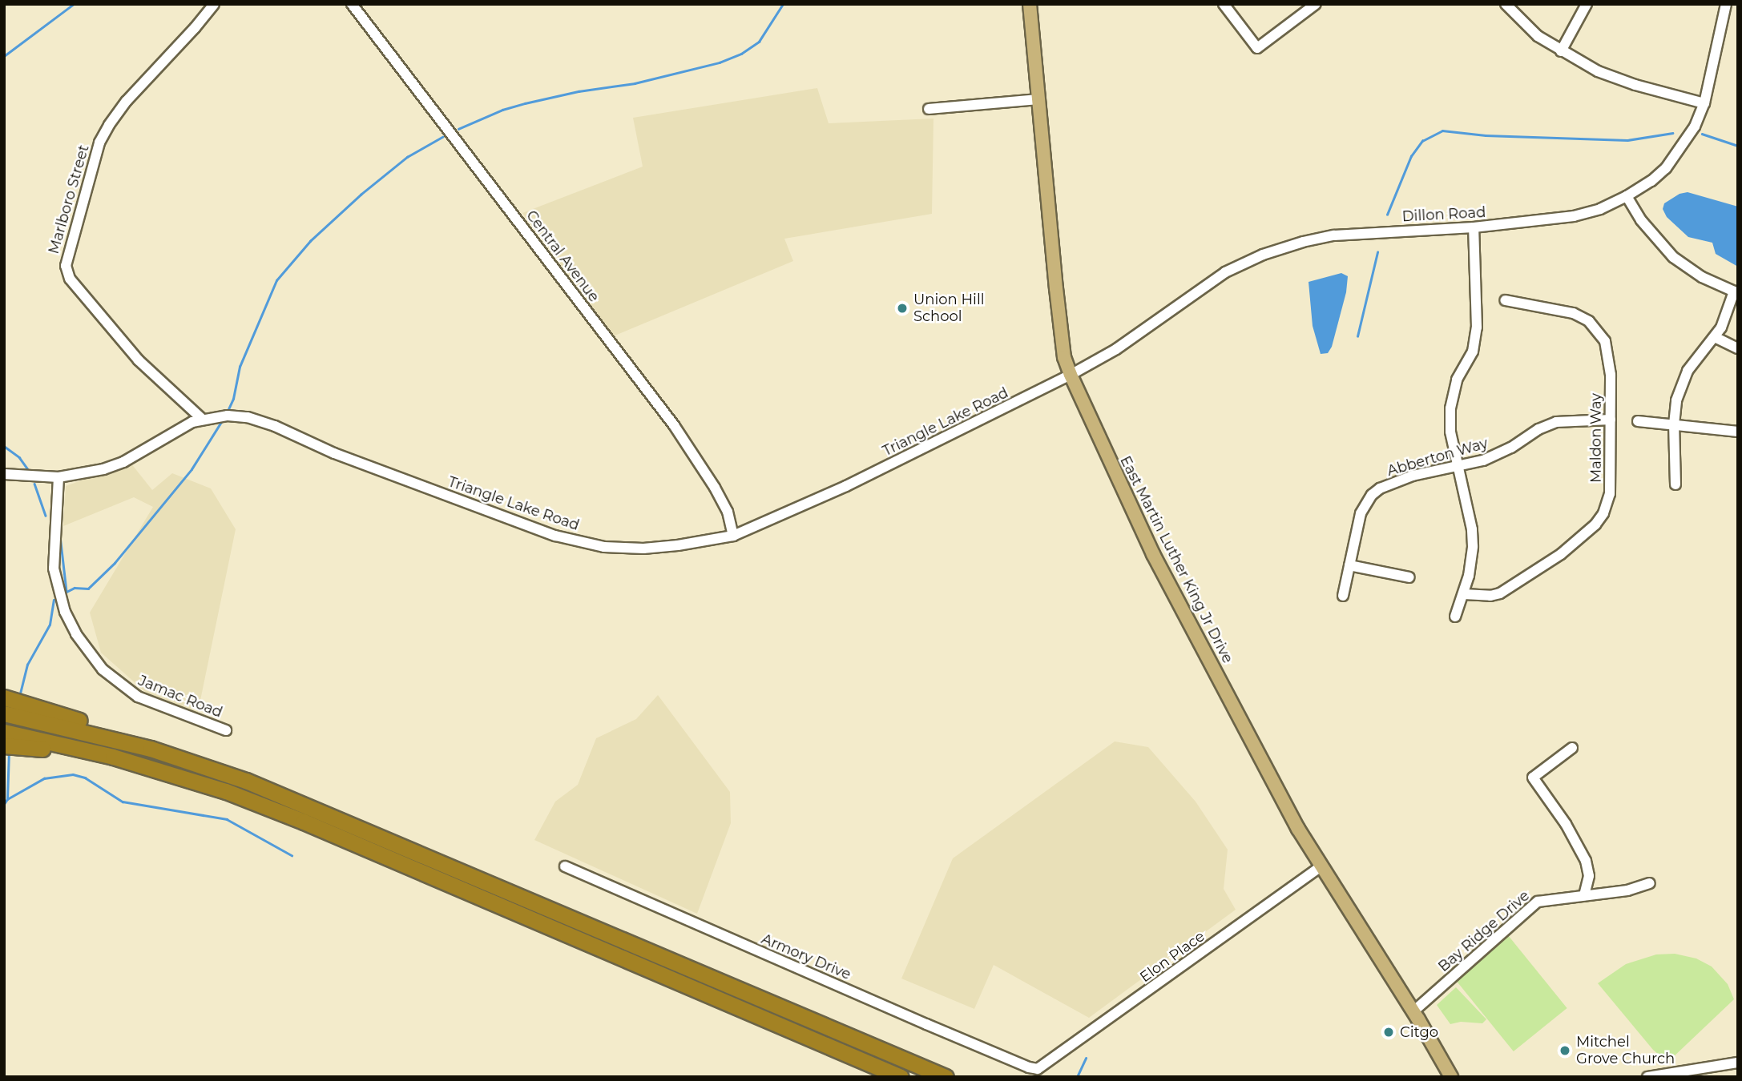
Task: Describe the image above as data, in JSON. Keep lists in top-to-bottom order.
{
  "streets": {
    "main road": ["East Martin Luther King Jr Drive"],
    "street": [
      "Marlboro Street",
      "Dillon Road",
      "Central Avenue",
      "Triangle Lake Road",
      "Maldon Way",
      "Abberton Way",
      "Jamac Road",
      "Bay Ridge Drive",
      "Armory Drive",
      "Elon Place"
    ]
  },
  "crossings": [
    ["Marlboro Street", "Triangle Lake Road"],
    ["Dillon Road", "Triangle Lake Road"],
    ["Dillon Road", "East Martin Luther King Jr Drive"],
    ["Central Avenue", "Triangle Lake Road"],
    ["Triangle Lake Road", "East Martin Luther King Jr Drive"],
    ["Triangle Lake Road", "Jamac Road"],
    ["Maldon Way", "Abberton Way"],
    ["East Martin Luther King Jr Drive", "Bay Ridge Drive"],
    ["East Martin Luther King Jr Drive", "Elon Place"],
    ["Armory Drive", "Elon Place"]
  ],
  "places": ["Union Hill School", "Citgo", "Mitchel Grove Church"]
}
